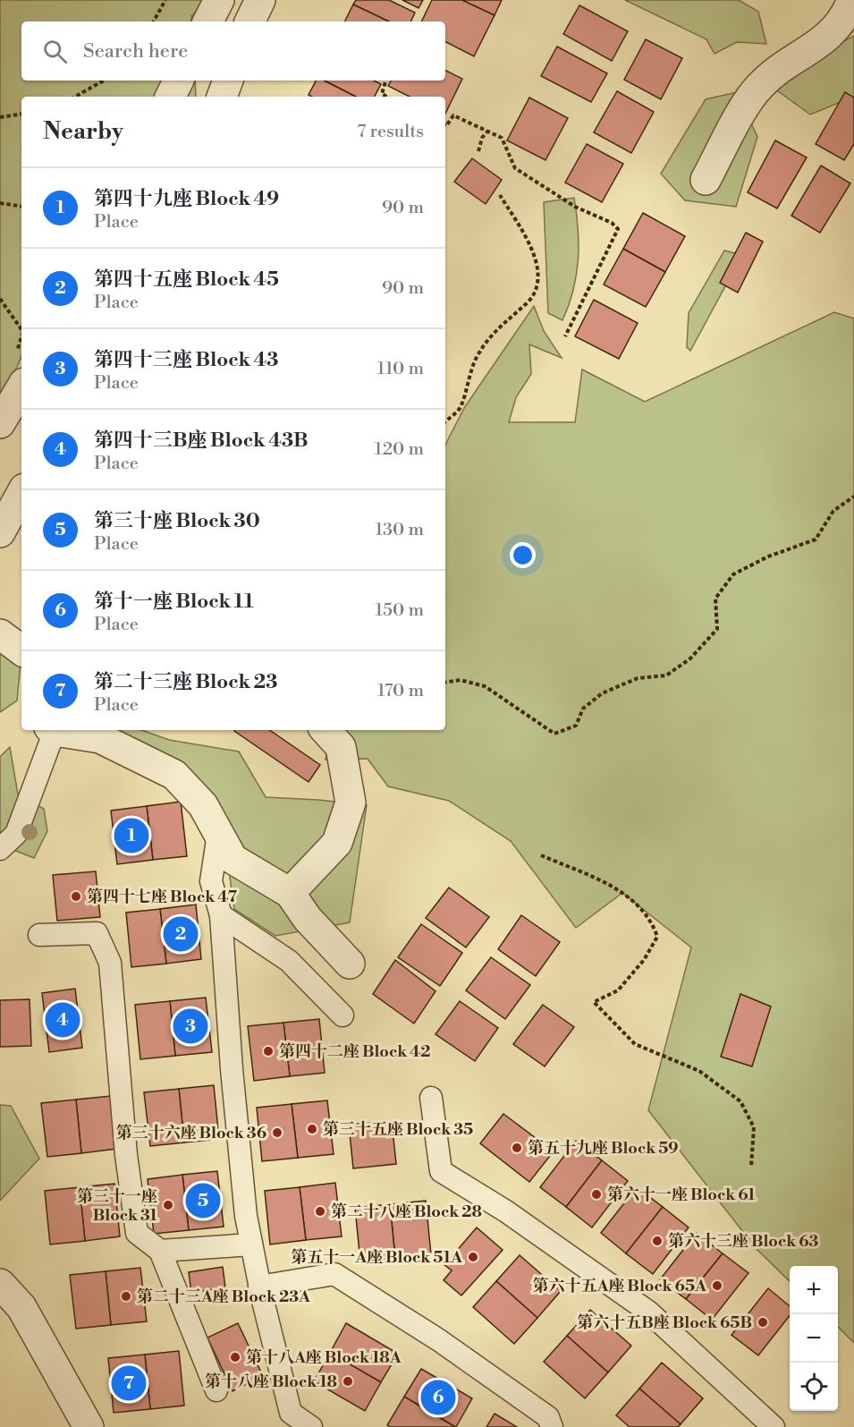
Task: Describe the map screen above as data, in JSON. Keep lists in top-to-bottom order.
{
  "places": [
    "第四十七座 Block 47",
    "第四十二座 Block 42",
    "第三十五座 Block 35",
    "第三十六座 Block 36",
    "第五十九座 Block 59",
    "第六十一座 Block 61",
    "第三十一座 Block 31",
    "第二十八座 Block 28",
    "第六十三座 Block 63",
    "第五十一A座 Block 51A",
    "第六十五A座 Block 65A",
    "第二十三A座 Block 23A",
    "第六十五B座 Block 65B",
    "第十八A座 Block 18A",
    "第十八座 Block 18"
  ],
  "page": {
    "search": "Search here",
    "heading": ["Nearby", "7 results"],
    "list": [
      {
        "mark": "1",
        "name": "第四十九座 Block 49",
        "note": "Place",
        "value": "90 m"
      },
      {
        "mark": "2",
        "name": "第四十五座 Block 45",
        "note": "Place",
        "value": "90 m"
      },
      {
        "mark": "3",
        "name": "第四十三座 Block 43",
        "note": "Place",
        "value": "110 m"
      },
      {
        "mark": "4",
        "name": "第四十三B座 Block 43B",
        "note": "Place",
        "value": "120 m"
      },
      {
        "mark": "5",
        "name": "第三十座 Block 30",
        "note": "Place",
        "value": "130 m"
      },
      {
        "mark": "6",
        "name": "第十一座 Block 11",
        "note": "Place",
        "value": "150 m"
      },
      {
        "mark": "7",
        "name": "第二十三座 Block 23",
        "note": "Place",
        "value": "170 m"
      }
    ],
    "pins": [
      "1",
      "2",
      "4",
      "3",
      "5",
      "7",
      "6"
    ],
    "map_buttons": ["+", "−"]
  }
}
